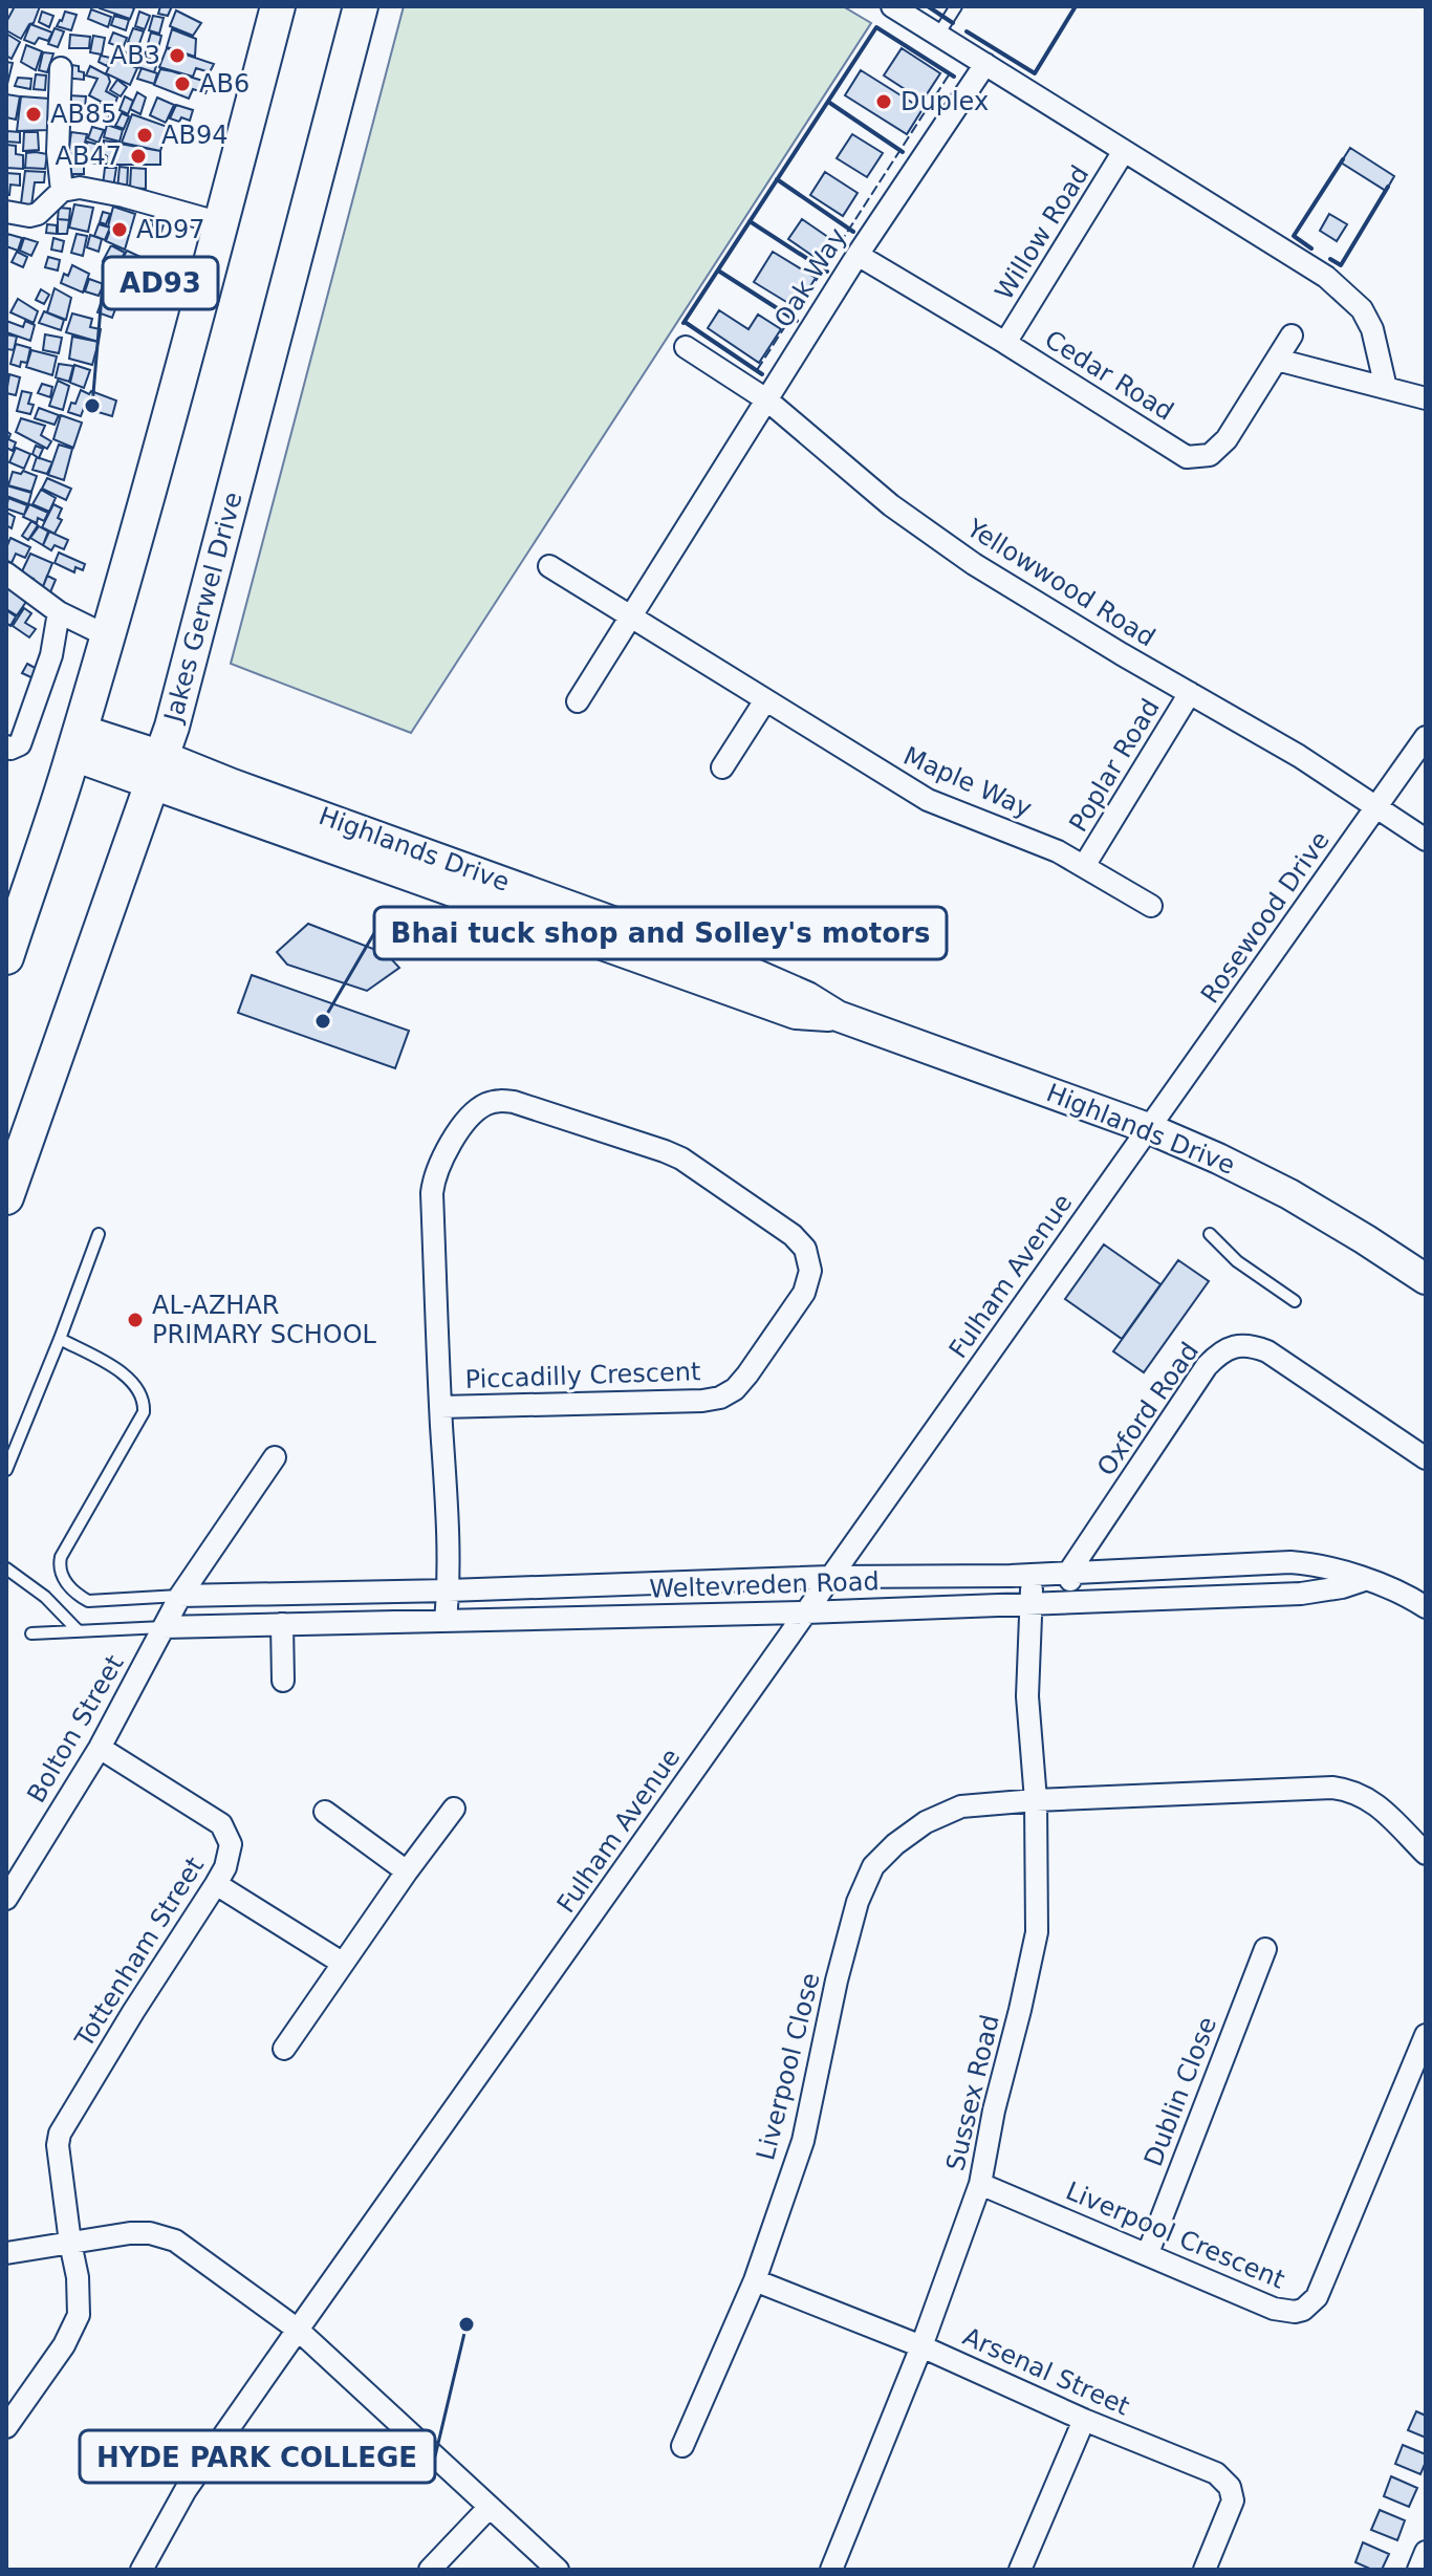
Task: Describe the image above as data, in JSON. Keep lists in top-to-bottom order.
{
  "streets": {
    "main road": ["Jakes Gerwel Drive", "Highlands Drive"],
    "street": [
      "Willow Road",
      "Oak Way",
      "Cedar Road",
      "Yellowwood Road",
      "Poplar Road",
      "Maple Way",
      "Rosewood Drive",
      "Fulham Avenue",
      "Piccadilly Crescent",
      "Oxford Road",
      "Weltevreden Road",
      "Bolton Street",
      "Tottenham Street",
      "Liverpool Close",
      "Dublin Close",
      "Sussex Road",
      "Liverpool Crescent",
      "Arsenal Street"
    ]
  },
  "crossings": [
    ["Willow Road", "Cedar Road"],
    ["Oak Way", "Cedar Road"],
    ["Oak Way", "Yellowwood Road"],
    ["Oak Way", "Maple Way"],
    ["Yellowwood Road", "Poplar Road"],
    ["Yellowwood Road", "Rosewood Drive"],
    ["Jakes Gerwel Drive", "Highlands Drive"],
    ["Poplar Road", "Maple Way"],
    ["Highlands Drive", "Rosewood Drive"],
    ["Highlands Drive", "Fulham Avenue"],
    ["Rosewood Drive", "Fulham Avenue"],
    ["Fulham Avenue", "Weltevreden Road"],
    ["Piccadilly Crescent", "Weltevreden Road"],
    ["Oxford Road", "Weltevreden Road"],
    ["Weltevreden Road", "Bolton Street"],
    ["Weltevreden Road", "Sussex Road"],
    ["Bolton Street", "Tottenham Street"],
    ["Liverpool Close", "Sussex Road"],
    ["Liverpool Close", "Arsenal Street"],
    ["Dublin Close", "Liverpool Crescent"],
    ["Sussex Road", "Liverpool Crescent"],
    ["Sussex Road", "Arsenal Street"]
  ],
  "places": [
    "AB3",
    "AB6",
    "Duplex",
    "AB85",
    "AB94",
    "AB47",
    "AD97",
    "AD93",
    "Bhai tuck shop and Solley's motors",
    "AL-AZHAR PRIMARY SCHOOL",
    "HYDE PARK COLLEGE"
  ]
}
